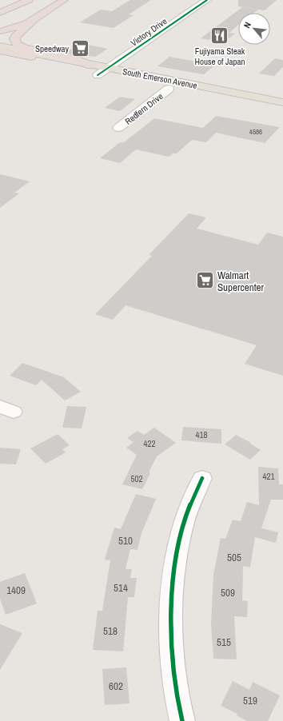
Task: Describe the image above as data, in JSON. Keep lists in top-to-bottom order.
{
  "streets": {
    "main road": ["South Emerson Avenue"],
    "street": ["Victory Drive", "Redfern Drive"]
  },
  "crossings": [
    ["Victory Drive", "South Emerson Avenue"],
    ["South Emerson Avenue", "Redfern Drive"]
  ],
  "places": {
    "restaurant": ["Fujiyama Steak House of Japan"],
    "supermarket": ["Speedway", "Walmart Supercenter"]
  },
  "house_numbers": [
    "4586",
    "418",
    "422",
    "421",
    "502",
    "510",
    "505",
    "514",
    "1409",
    "509",
    "518",
    "515",
    "602",
    "519"
  ],
  "north": "top left"
}
